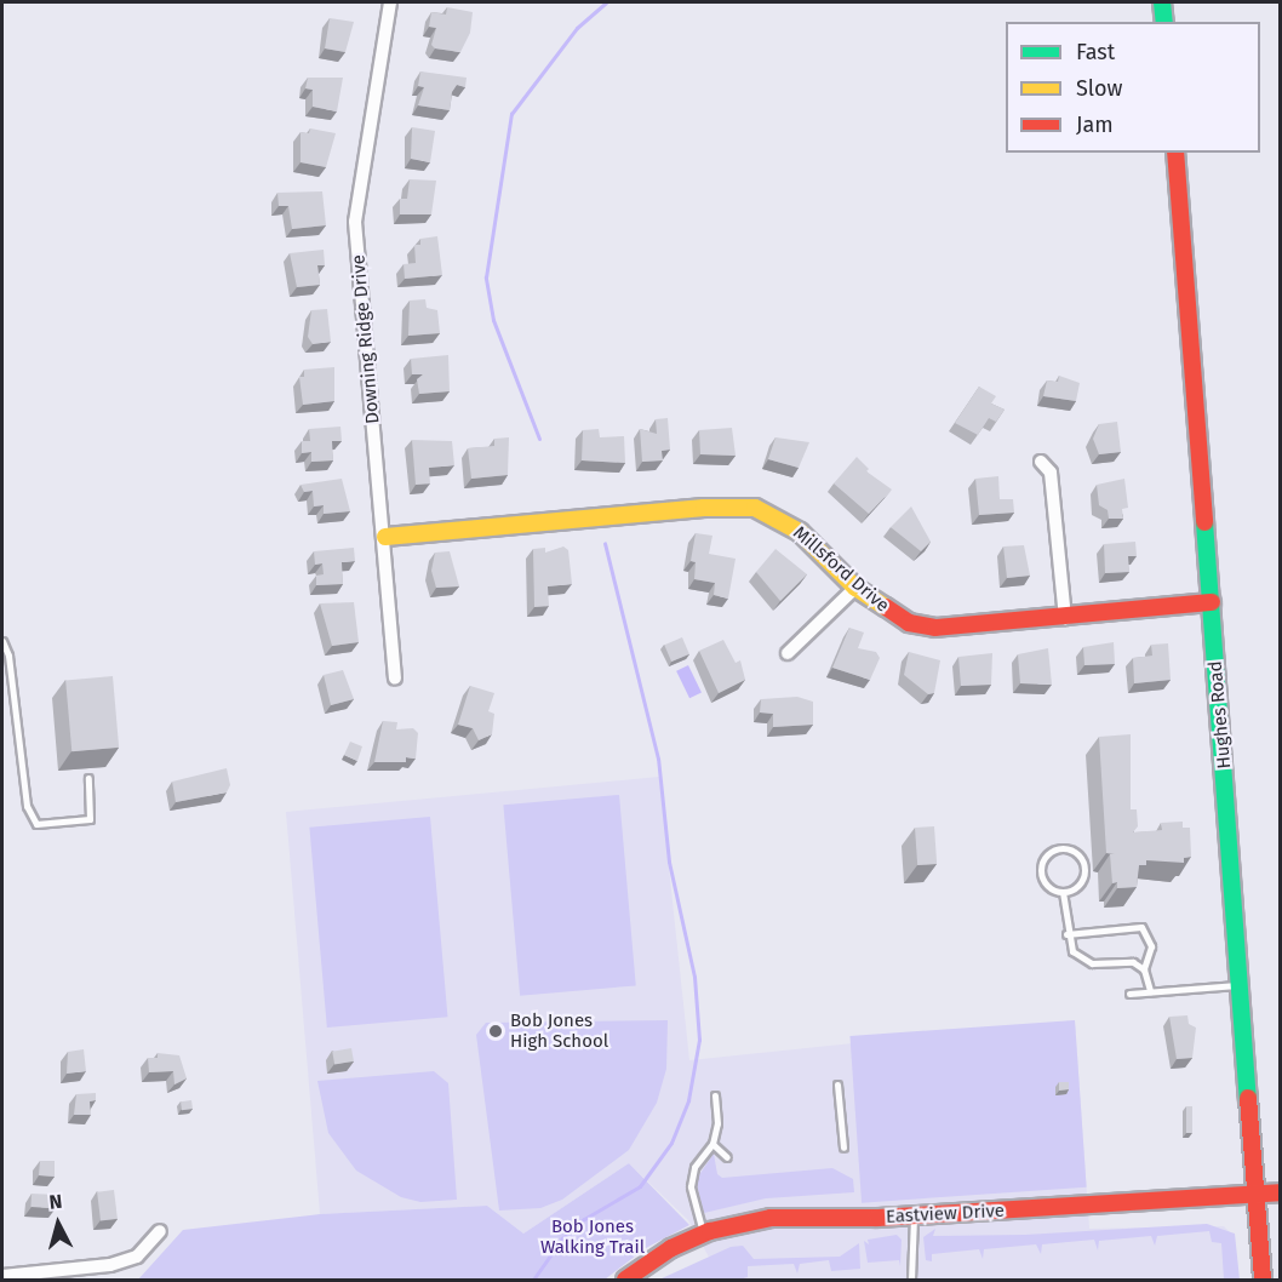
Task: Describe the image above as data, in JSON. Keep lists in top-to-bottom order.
{
  "streets": {
    "street": [
      "Downing Ridge Drive",
      "Millsford Drive",
      "Hughes Road",
      "Eastview Drive"
    ]
  },
  "crossings": [
    ["Downing Ridge Drive", "Millsford Drive"],
    ["Millsford Drive", "Hughes Road"],
    ["Hughes Road", "Eastview Drive"]
  ],
  "parks": ["Bob Jones Walking Trail"],
  "places": ["Bob Jones High School"],
  "legend": ["Fast", "Slow", "Jam"],
  "north": "top"
}
